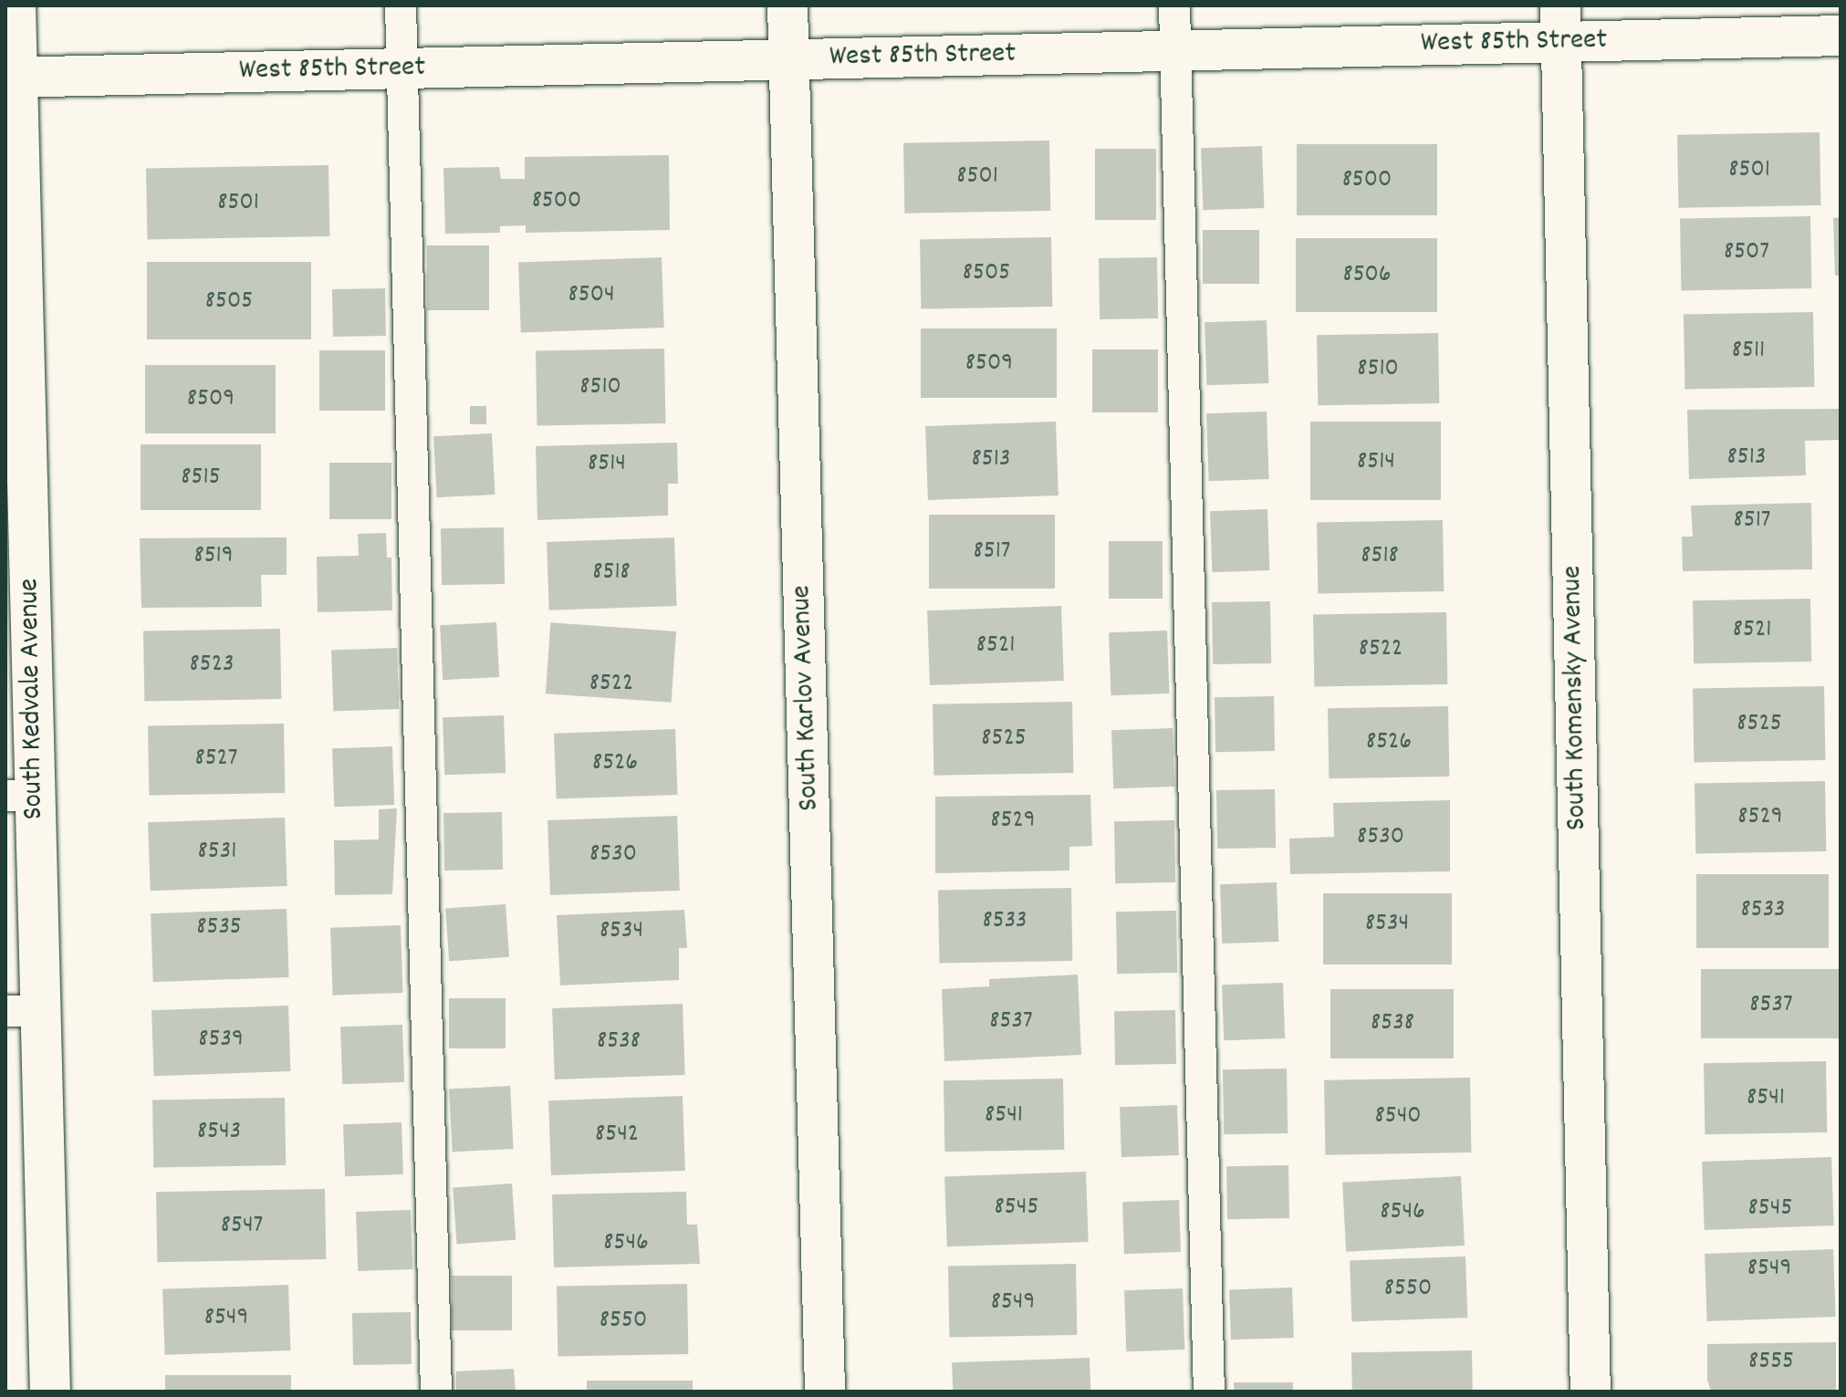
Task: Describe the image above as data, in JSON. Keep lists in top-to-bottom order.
{
  "streets": {
    "street": [
      "West 85th Street",
      "South Karlov Avenue",
      "South Komensky Avenue",
      "South Kedvale Avenue"
    ]
  },
  "crossings": [
    ["West 85th Street", "South Karlov Avenue"],
    ["West 85th Street", "South Komensky Avenue"],
    ["West 85th Street", "South Kedvale Avenue"]
  ],
  "house_numbers": [
    "8501",
    "8501",
    "8500",
    "8500",
    "8501",
    "8507",
    "8505",
    "8506",
    "8504",
    "8505",
    "8511",
    "8509",
    "8510",
    "8510",
    "8509",
    "8513",
    "8513",
    "8514",
    "8514",
    "8515",
    "8517",
    "8517",
    "8519",
    "8518",
    "8518",
    "8521",
    "8521",
    "8522",
    "8523",
    "8522",
    "8525",
    "8525",
    "8526",
    "8527",
    "8526",
    "8529",
    "8529",
    "8530",
    "8531",
    "8530",
    "8533",
    "8533",
    "8534",
    "8535",
    "8534",
    "8537",
    "8537",
    "8538",
    "8539",
    "8538",
    "8541",
    "8541",
    "8540",
    "8543",
    "8542",
    "8545",
    "8545",
    "8546",
    "8547",
    "8546",
    "8549",
    "8550",
    "8549",
    "8549",
    "8550",
    "8555"
  ]
}
